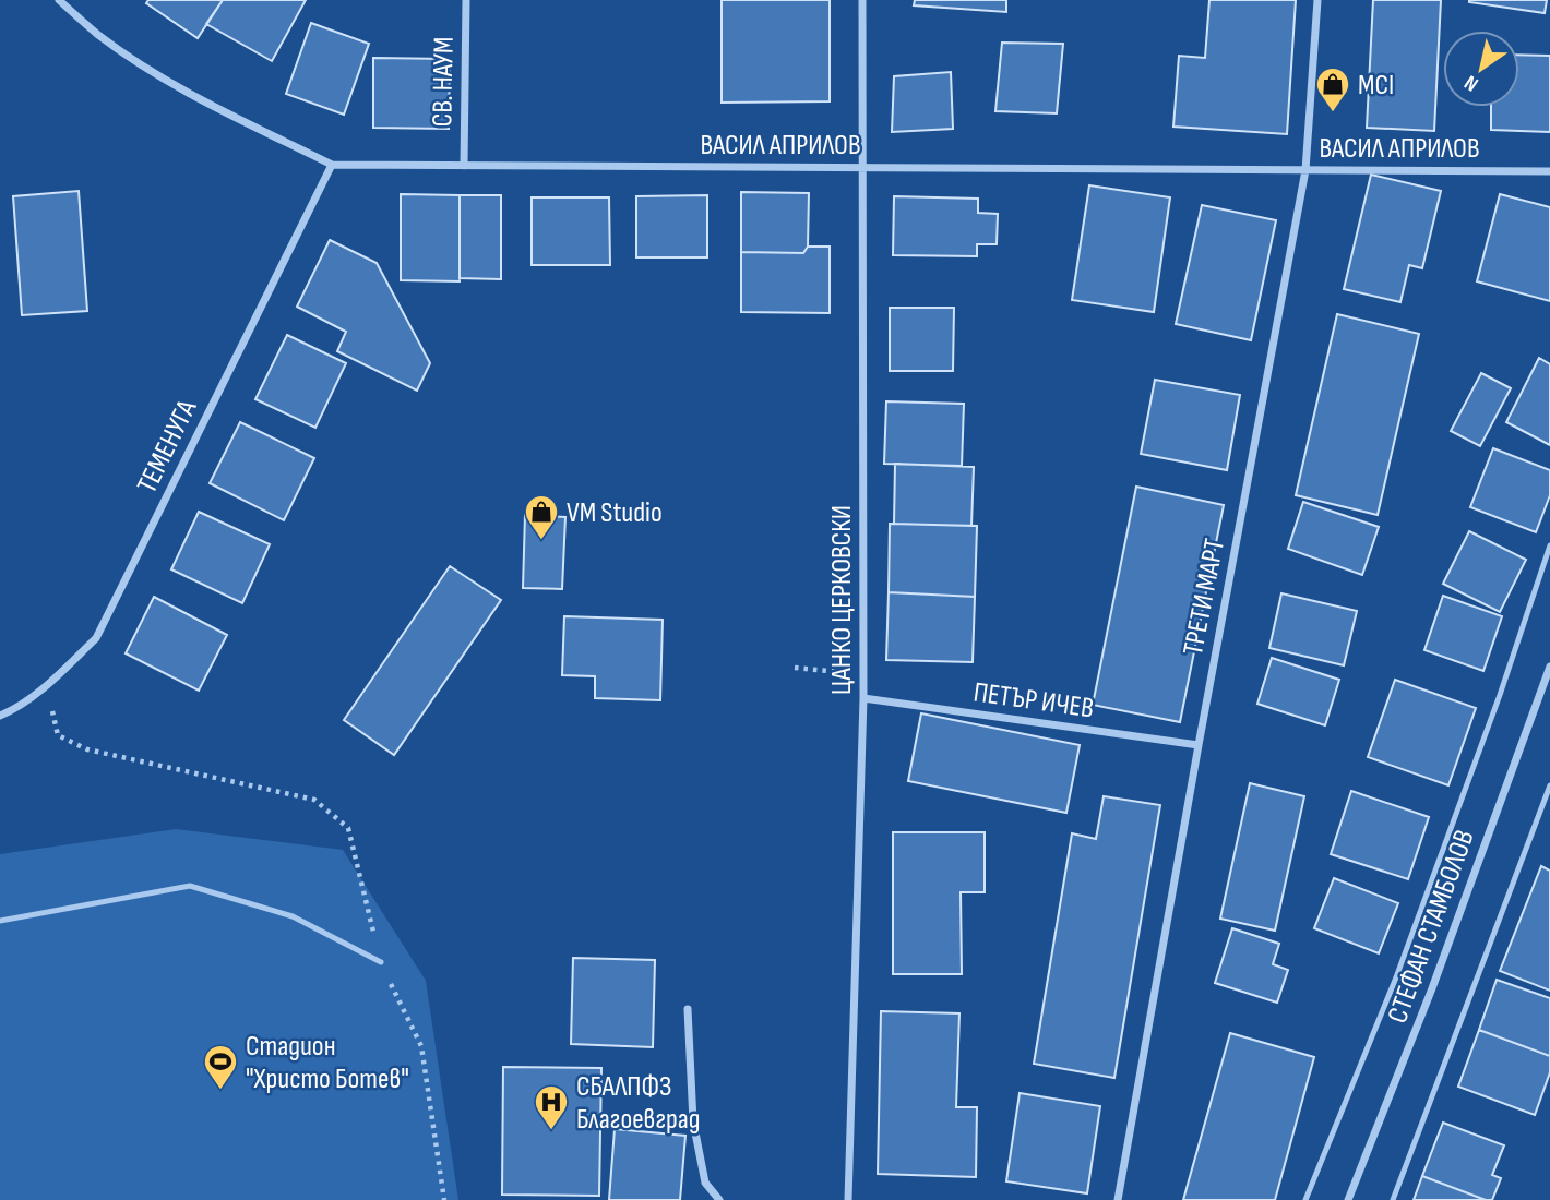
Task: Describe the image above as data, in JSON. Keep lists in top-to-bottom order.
{
  "streets": {
    "street": [
      "СВ. НАУМ",
      "ВАСИЛ АПРИЛОВ",
      "ТЕМЕНУГА",
      "ТРЕТИ МАРТ",
      "ЦАНКО ЦЕРКОВСКИ",
      "ПЕТЪР ИЧЕВ",
      "СТЕФАН СТАМБОЛОВ"
    ]
  },
  "crossings": [
    ["СВ. НАУМ", "ВАСИЛ АПРИЛОВ"],
    ["ВАСИЛ АПРИЛОВ", "ТЕМЕНУГА"],
    ["ВАСИЛ АПРИЛОВ", "ТРЕТИ МАРТ"],
    ["ВАСИЛ АПРИЛОВ", "ЦАНКО ЦЕРКОВСКИ"],
    ["ТРЕТИ МАРТ", "ПЕТЪР ИЧЕВ"],
    ["ЦАНКО ЦЕРКОВСКИ", "ПЕТЪР ИЧЕВ"]
  ],
  "places": {
    "shop": ["MCI", "VM Studio"],
    "sports": ["Стадион \"Христо Ботев\""],
    "hospital": ["СБАЛПФЗ Благоевград"]
  },
  "north": "bottom left"
}
